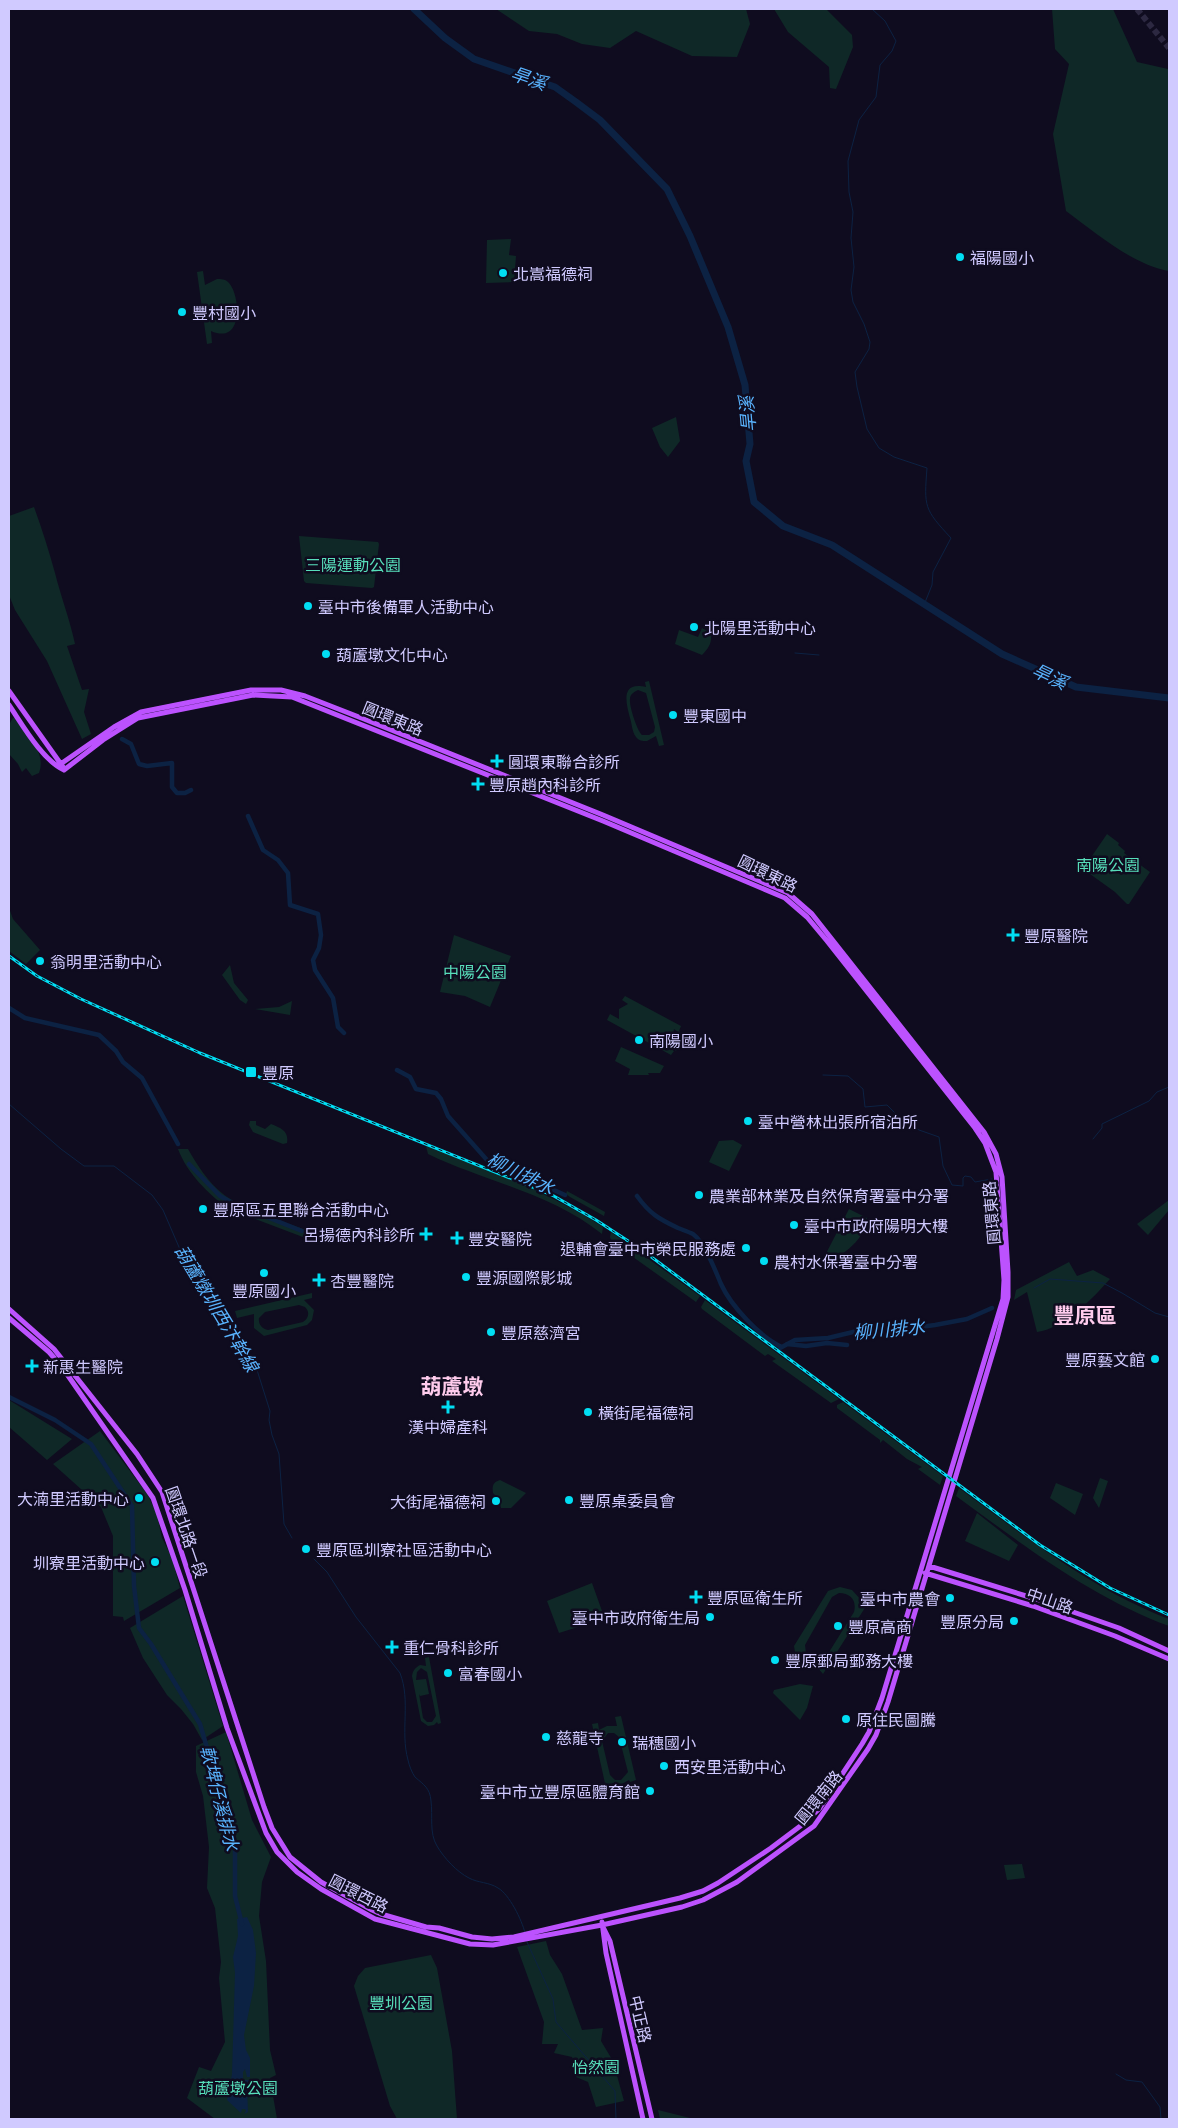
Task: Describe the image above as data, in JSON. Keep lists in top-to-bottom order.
{
  "streets": {
    "main road": [
      "圓環東路",
      "圓環北路一段",
      "中山路",
      "圓環南路",
      "圓環西路",
      "中正路"
    ]
  },
  "crossings": [
    ["圓環東路", "中山路"],
    ["圓環東路", "圓環南路"],
    ["圓環北路一段", "圓環西路"],
    ["中山路", "圓環南路"],
    ["圓環南路", "圓環西路"],
    ["圓環南路", "中正路"],
    ["圓環西路", "中正路"]
  ],
  "districts": ["豐原區", "葫蘆墩"],
  "water": [
    "旱溪",
    "柳川排水",
    "葫蘆燉圳西汴幹線",
    "軟埤仔溪排水"
  ],
  "parks": [
    "三陽運動公園",
    "南陽公園",
    "中陽公園",
    "豐圳公園",
    "怡然園",
    "葫蘆墩公園"
  ],
  "places": {
    "other": [
      "福陽國小",
      "北嵩福德祠",
      "豐村國小",
      "臺中市後備軍人活動中心",
      "北陽里活動中心",
      "葫蘆墩文化中心",
      "豐東國中",
      "翁明里活動中心",
      "南陽國小",
      "臺中營林出張所宿泊所",
      "農業部林業及自然保育署臺中分署",
      "豐原區五里聯合活動中心",
      "臺中市政府陽明大樓",
      "退輔會臺中市榮民服務處",
      "農村水保署臺中分署",
      "豐原國小",
      "豐源國際影城",
      "豐原慈濟宮",
      "豐原藝文館",
      "橫街尾福德祠",
      "大湳里活動中心",
      "豐原桌委員會",
      "大街尾福德祠",
      "豐原區圳寮社區活動中心",
      "圳寮里活動中心",
      "臺中市農會",
      "臺中市政府衛生局",
      "豐原分局",
      "豐原高商",
      "豐原郵局郵務大樓",
      "富春國小",
      "原住民圖騰",
      "慈龍寺",
      "瑞穗國小",
      "西安里活動中心",
      "臺中市立豐原區體育館"
    ],
    "health": [
      "圓環東聯合診所",
      "豐原趙內科診所",
      "豐原醫院",
      "呂揚德內科診所",
      "豐安醫院",
      "杏豐醫院",
      "新惠生醫院",
      "漢中婦產科",
      "豐原區衛生所",
      "重仁骨科診所"
    ],
    "transit": ["豐原"]
  }
}
